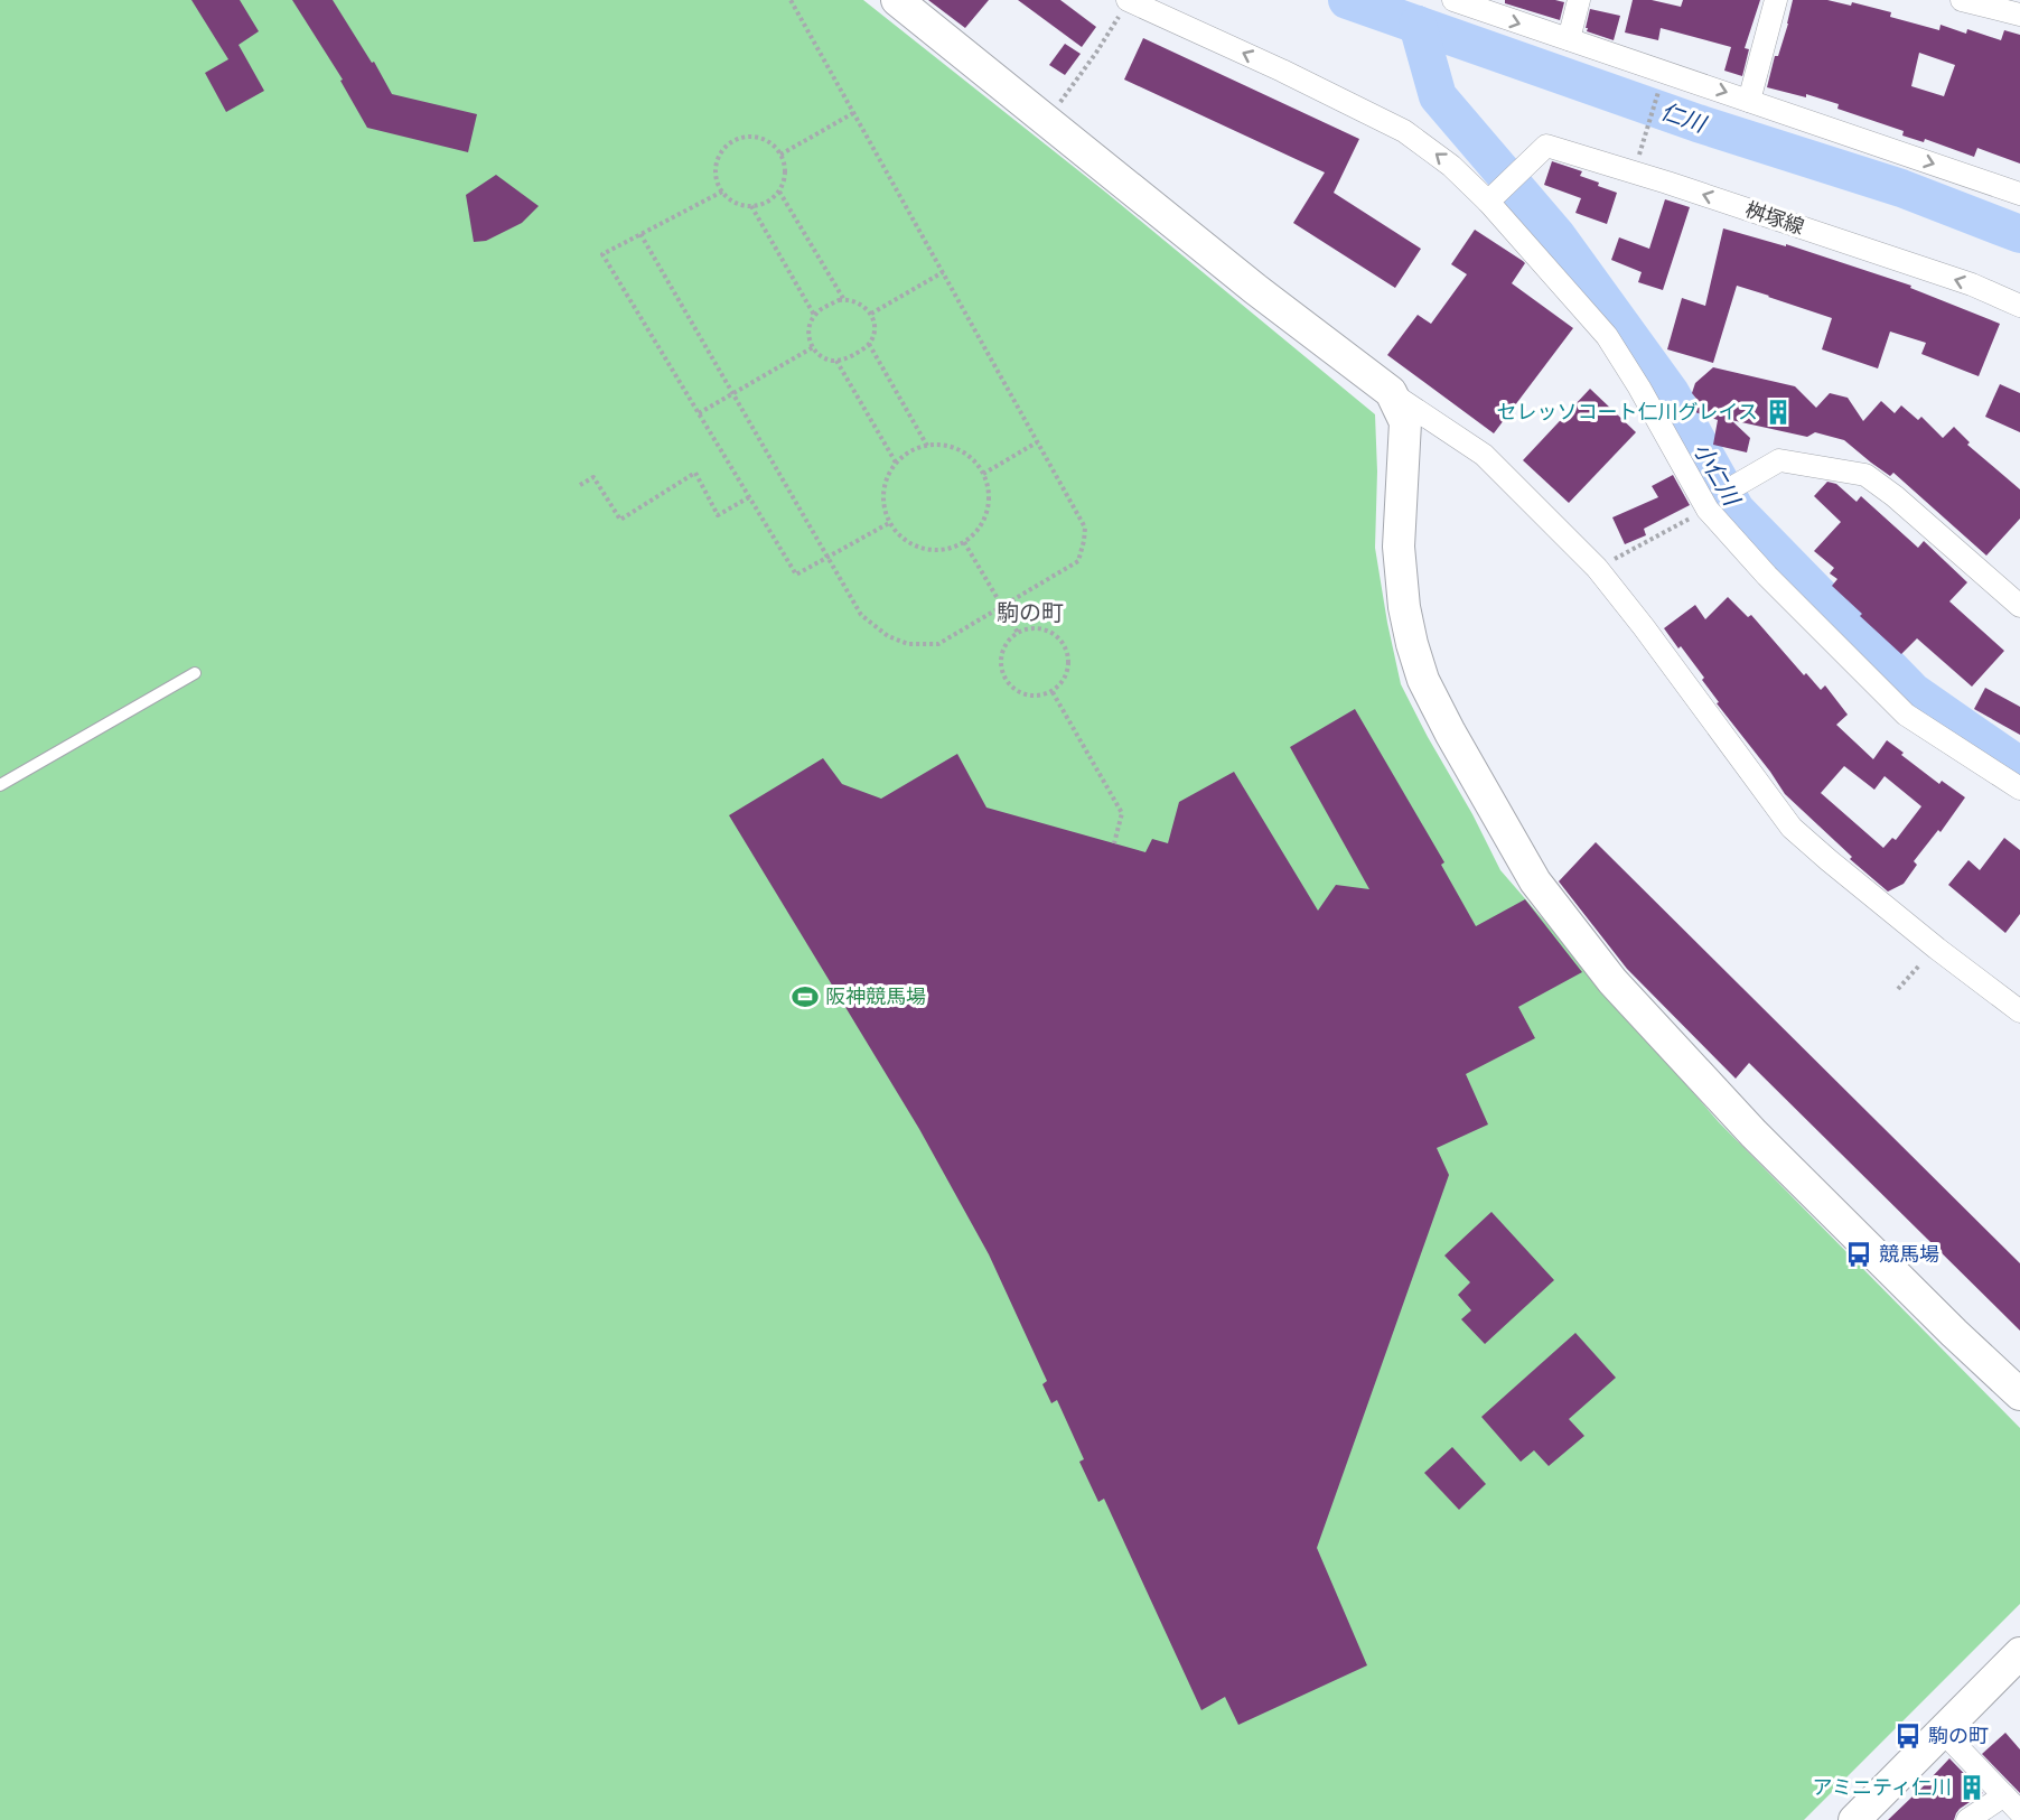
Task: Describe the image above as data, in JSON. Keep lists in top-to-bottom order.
{
  "streets": {
    "street": ["桝塚線"]
  },
  "districts": ["駒の町"],
  "water": ["仁川", "小仁川"],
  "places": {
    "building": ["セレッソコート仁川グレイス", "アミニティ仁川"],
    "sports": ["阪神競馬場"],
    "bus stop": ["競馬場", "駒の町"]
  }
}
